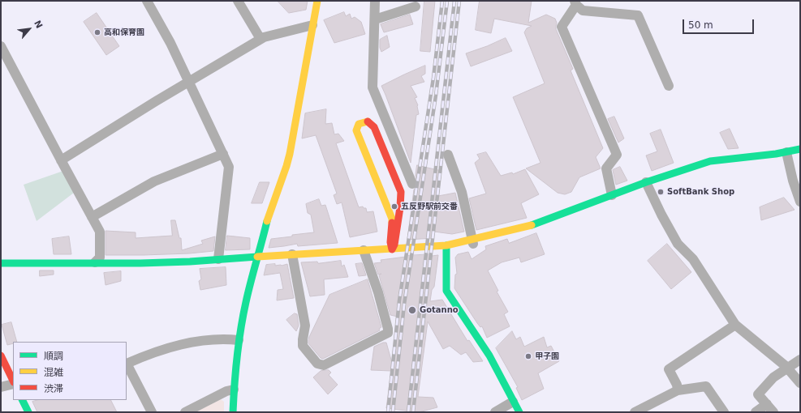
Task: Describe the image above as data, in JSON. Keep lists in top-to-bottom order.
{
  "places": [
    "高和保育園",
    "SoftBank Shop",
    "五反野駅前交番",
    "Gotanno",
    "甲子園"
  ],
  "legend": ["順調", "混雑", "渋滞"],
  "scale_bar": "50 m",
  "north": "top right"
}
